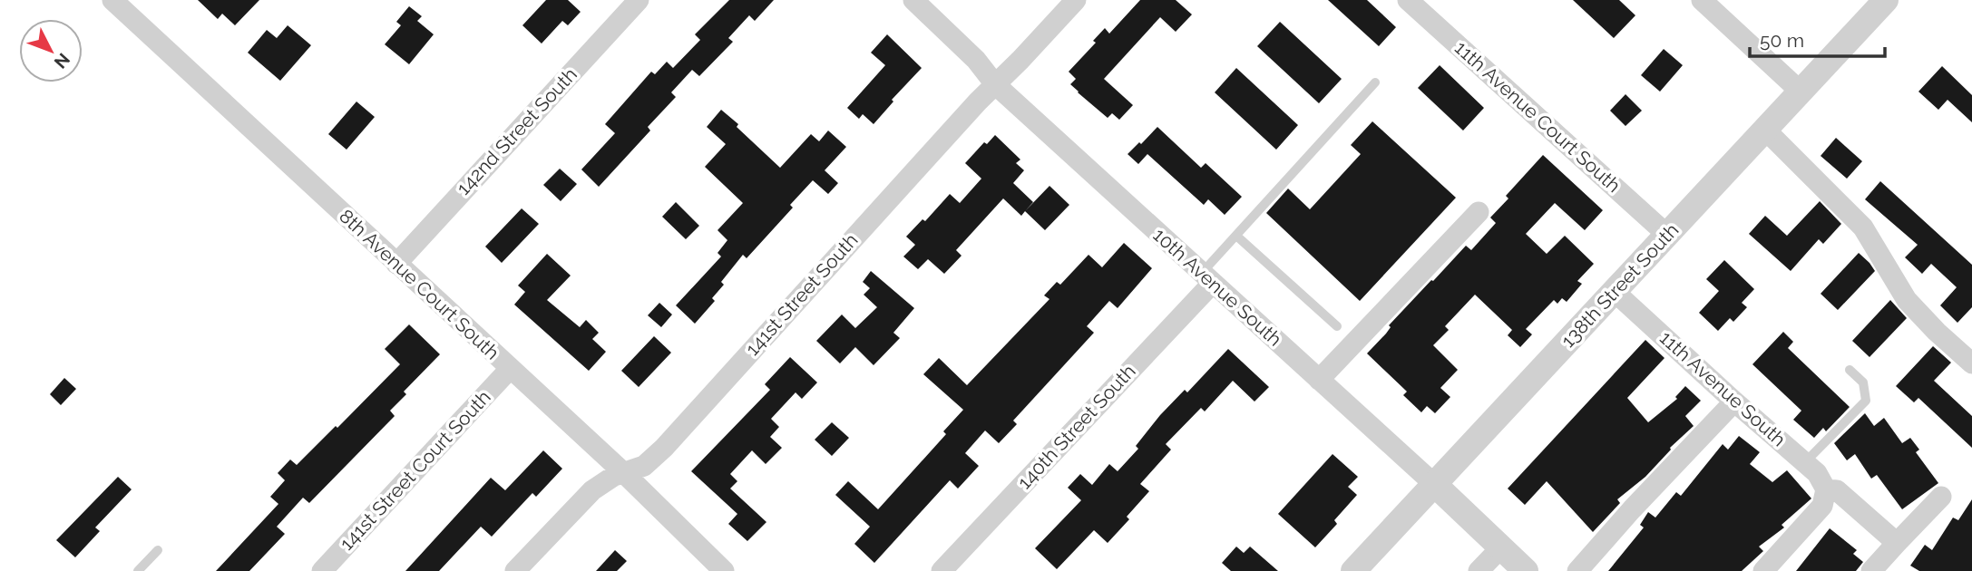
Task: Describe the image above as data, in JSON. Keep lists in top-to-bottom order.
{
  "streets": {
    "street": [
      "11th Avenue Court South",
      "142nd Street South",
      "8th Avenue Court South",
      "138th Street South",
      "10th Avenue South",
      "141st Street South",
      "11th Avenue South",
      "140th Street South",
      "141st Street Court South"
    ]
  },
  "crossings": [
    ["11th Avenue Court South", "138th Street South"],
    ["142nd Street South", "8th Avenue Court South"],
    ["8th Avenue Court South", "141st Street South"],
    ["8th Avenue Court South", "141st Street Court South"],
    ["138th Street South", "10th Avenue South"],
    ["138th Street South", "11th Avenue South"],
    ["10th Avenue South", "141st Street South"],
    ["10th Avenue South", "140th Street South"]
  ],
  "scale_bar": "50 m",
  "north": "bottom right"
}
